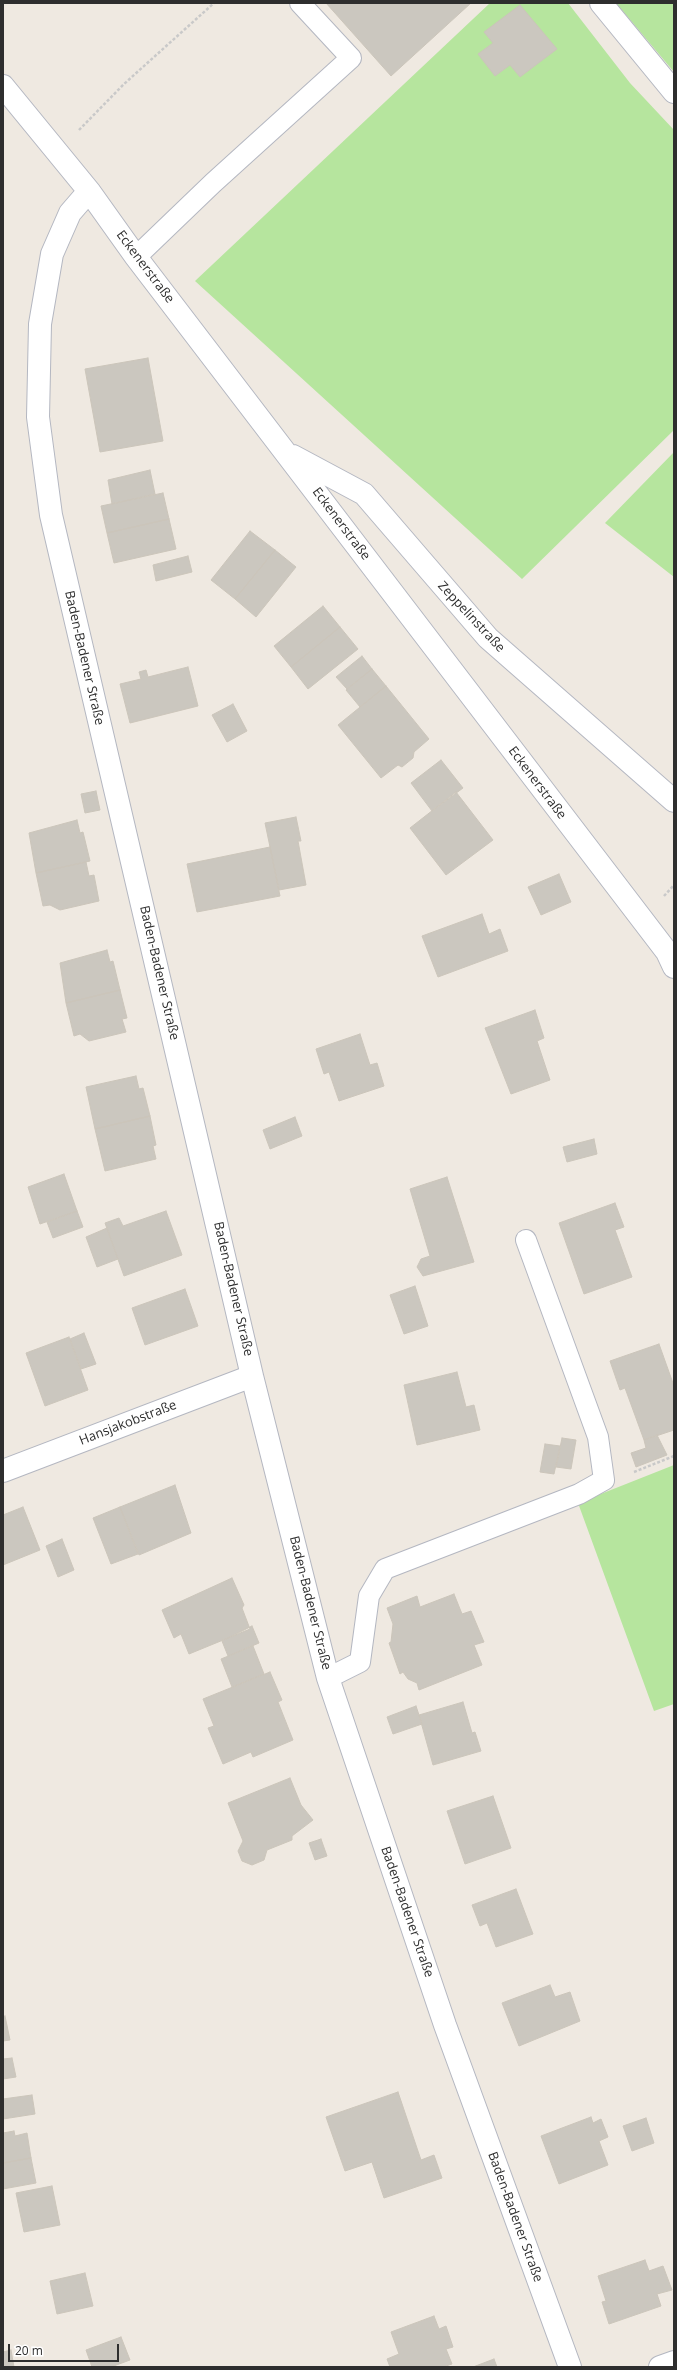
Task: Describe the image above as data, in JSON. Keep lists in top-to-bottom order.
{
  "streets": {
    "street": [
      "Eckenerstraße",
      "Zeppelinstraße",
      "Baden-Badener Straße",
      "Hansjakobstraße"
    ]
  },
  "crossings": [
    ["Eckenerstraße", "Zeppelinstraße"],
    ["Eckenerstraße", "Baden-Badener Straße"],
    ["Baden-Badener Straße", "Hansjakobstraße"]
  ],
  "scale_bar": "20 m"
}
